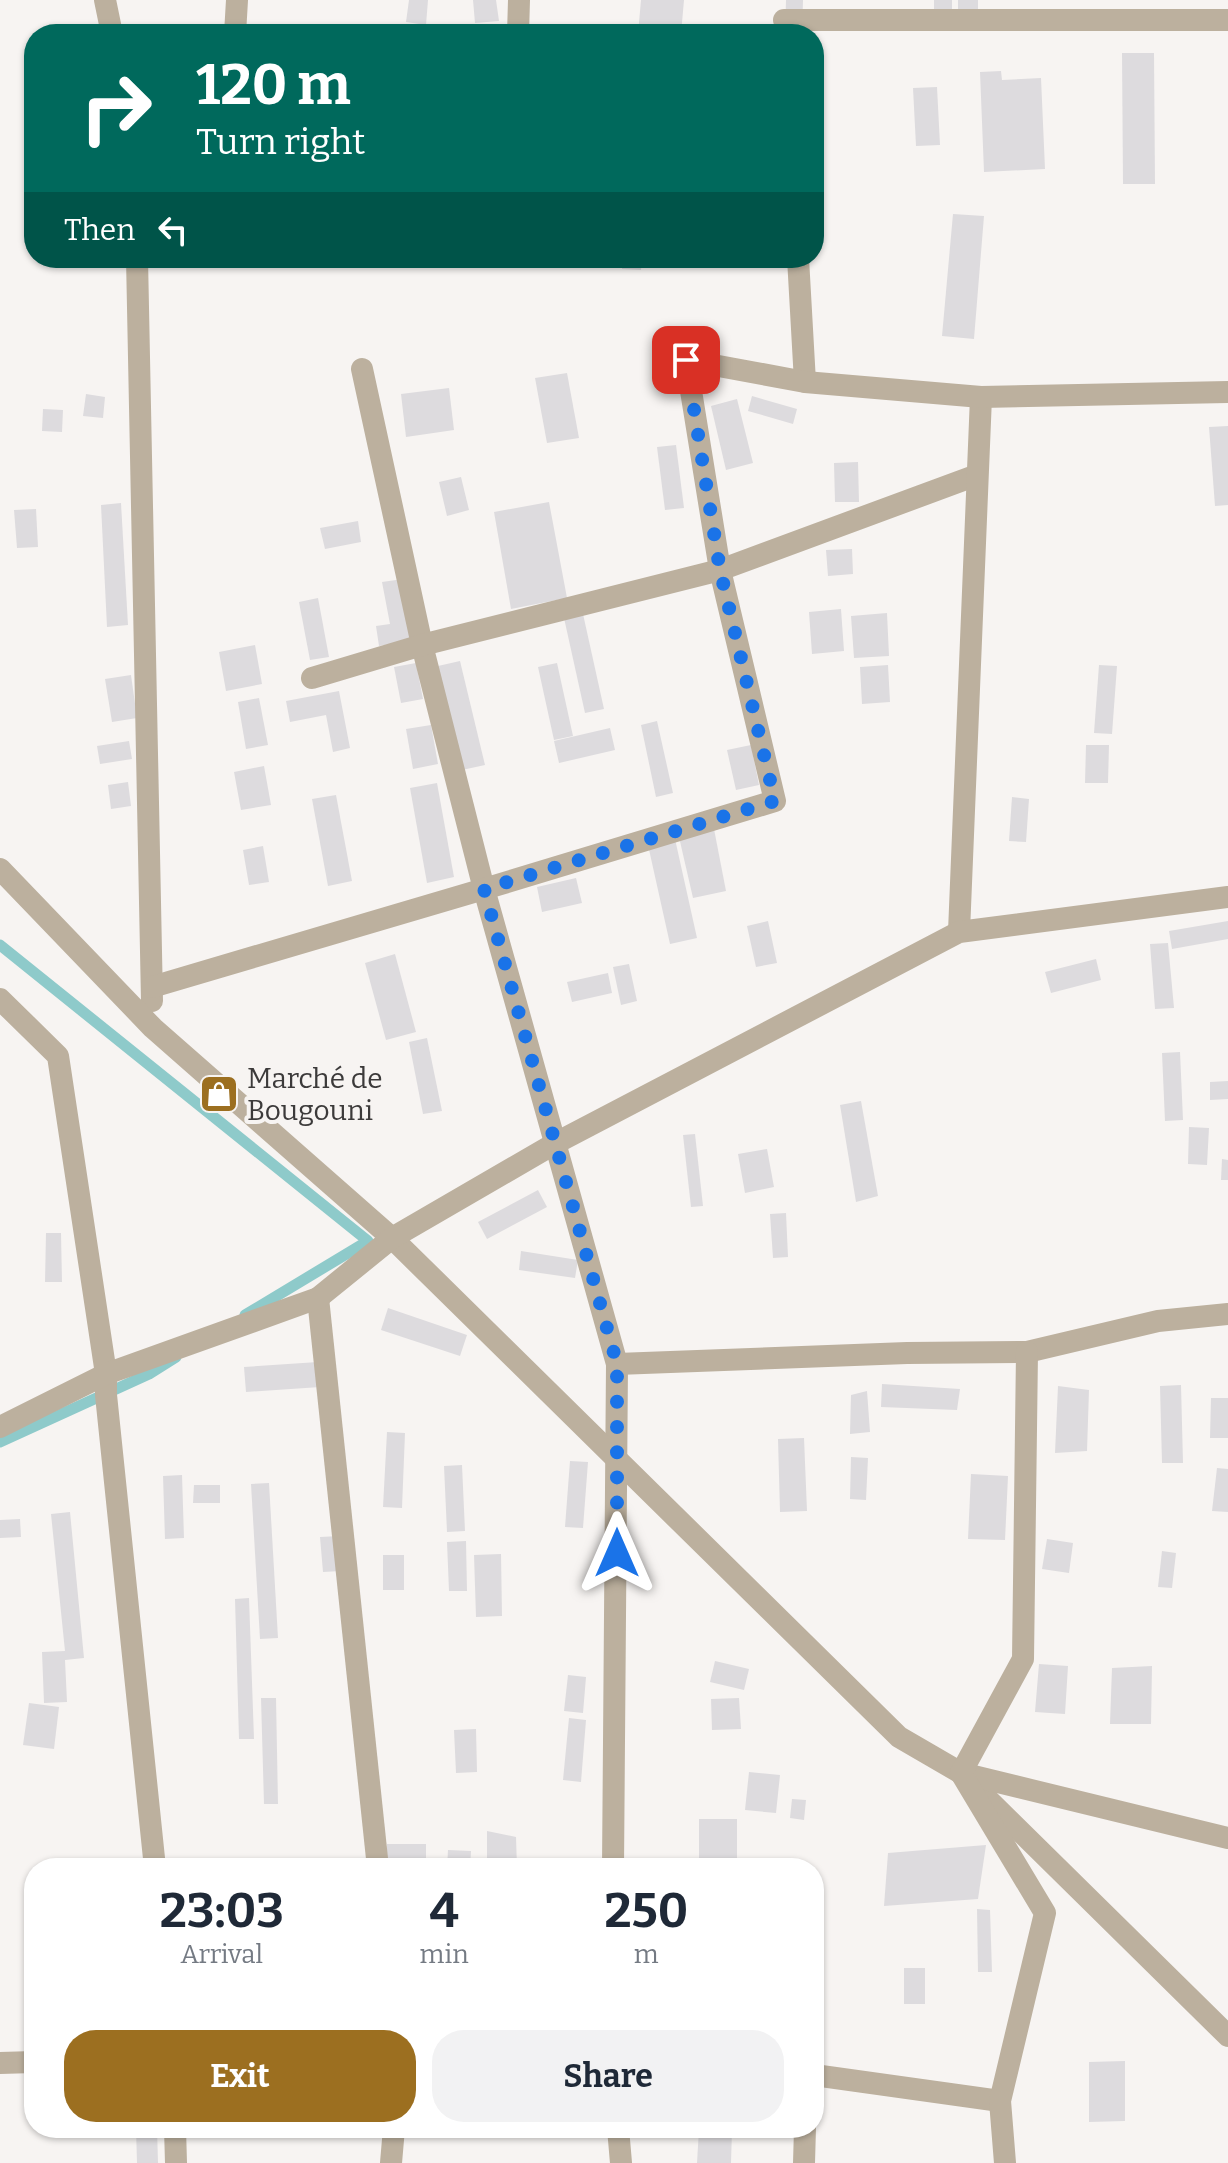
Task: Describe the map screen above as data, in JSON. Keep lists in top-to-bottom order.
{
  "places": {
    "shop": ["Marché de Bougouni"]
  },
  "page": {
    "turn": ["120 m", "Turn right"],
    "then": "Then",
    "eta": [
      "23:03",
      "Arrival",
      "4",
      "min",
      "250",
      "m"
    ],
    "buttons": ["Exit", "Share"]
  }
}
